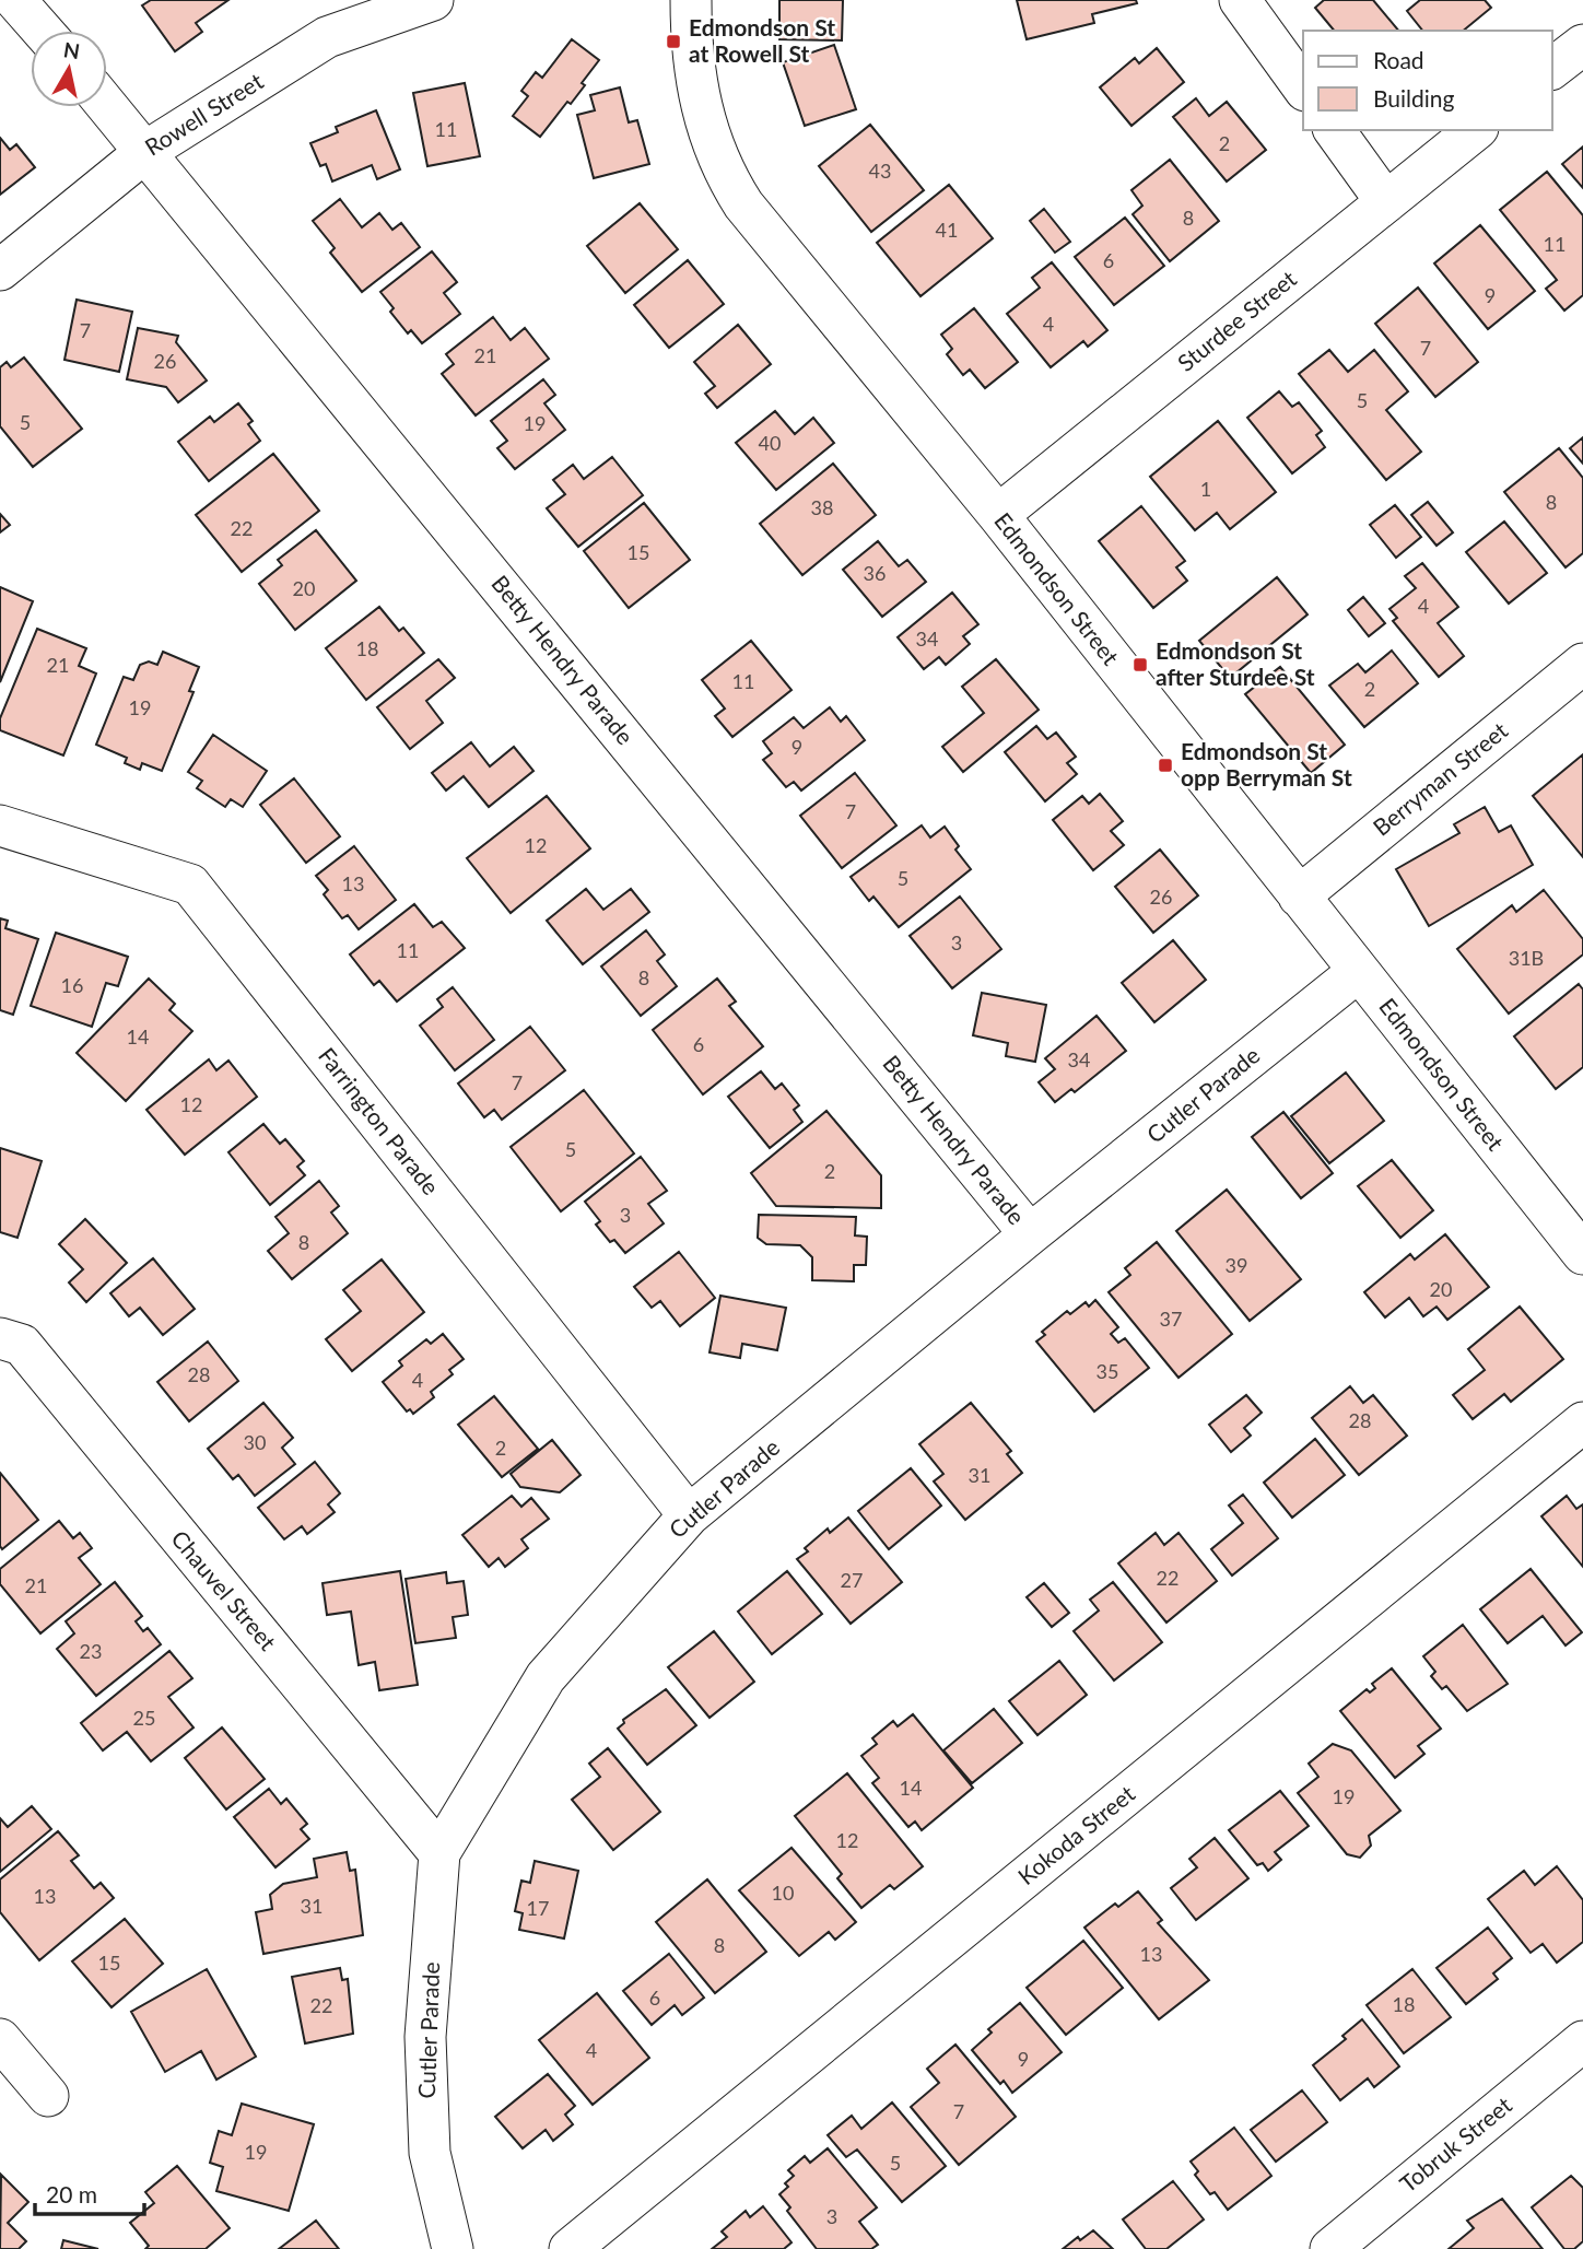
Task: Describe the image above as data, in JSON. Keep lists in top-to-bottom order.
{
  "streets": {
    "street": [
      "Rowell Street",
      "Sturdee Street",
      "Edmondson Street",
      "Betty Hendry Parade",
      "Berryman Street",
      "Cutler Parade",
      "Farrington Parade",
      "Chauvel Street",
      "Kokoda Street",
      "Tobruk Street"
    ]
  },
  "crossings": [
    ["Rowell Street", "Betty Hendry Parade"],
    ["Sturdee Street", "Edmondson Street"],
    ["Edmondson Street", "Berryman Street"],
    ["Edmondson Street", "Cutler Parade"],
    ["Betty Hendry Parade", "Cutler Parade"],
    ["Cutler Parade", "Farrington Parade"],
    ["Cutler Parade", "Chauvel Street"]
  ],
  "places": {
    "transit": ["Edmondson St at Rowell St", "Edmondson St after Sturdee St", "Edmondson St opp Berryman St"]
  },
  "house_numbers": [
    "11",
    "2",
    "43",
    "8",
    "41",
    "11",
    "6",
    "9",
    "4",
    "7",
    "7",
    "21",
    "26",
    "5",
    "5",
    "19",
    "40",
    "1",
    "8",
    "38",
    "22",
    "15",
    "36",
    "20",
    "4",
    "34",
    "18",
    "21",
    "11",
    "2",
    "19",
    "9",
    "7",
    "12",
    "5",
    "13",
    "26",
    "3",
    "11",
    "31B",
    "8",
    "16",
    "14",
    "6",
    "34",
    "7",
    "12",
    "5",
    "2",
    "3",
    "8",
    "39",
    "20",
    "37",
    "35",
    "28",
    "4",
    "28",
    "30",
    "2",
    "31",
    "22",
    "27",
    "21",
    "23",
    "25",
    "14",
    "19",
    "12",
    "10",
    "13",
    "31",
    "17",
    "8",
    "13",
    "15",
    "6",
    "18",
    "22",
    "4",
    "9",
    "7",
    "19",
    "5",
    "3"
  ],
  "legend": ["Road", "Building"],
  "scale_bar": "20 m",
  "north": "top"
}
